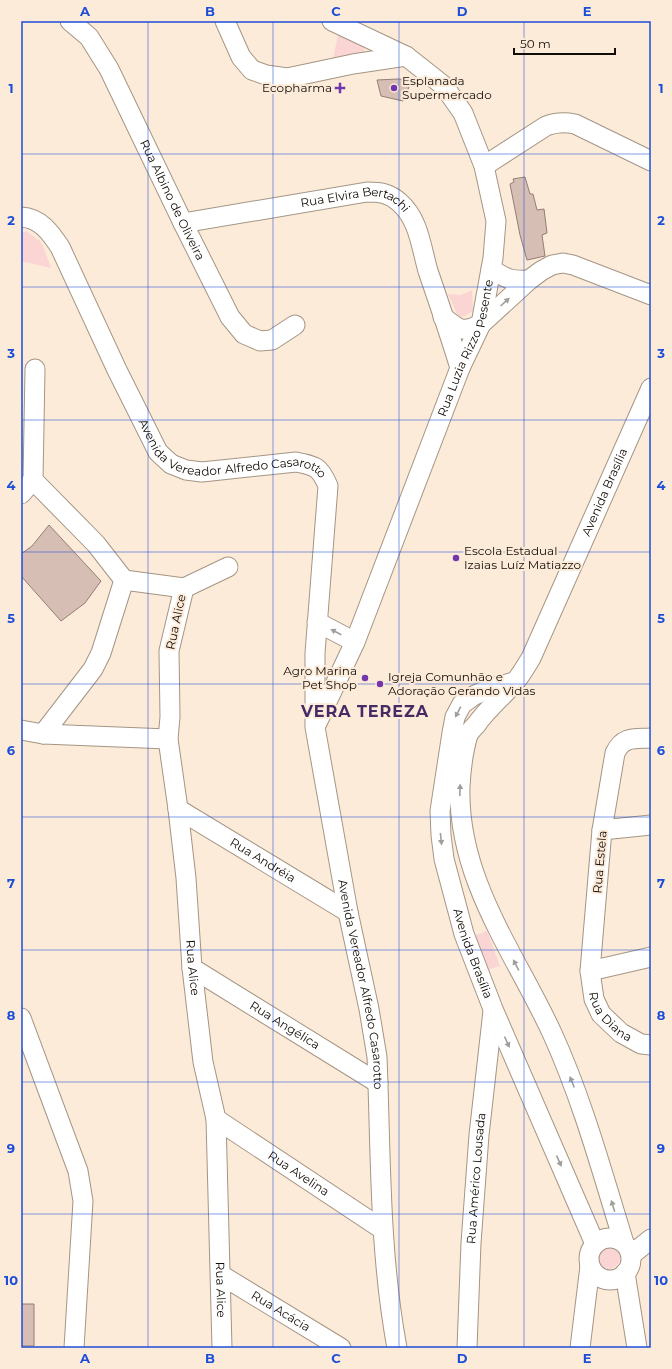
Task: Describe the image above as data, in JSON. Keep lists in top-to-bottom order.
{
  "streets": {
    "street": [
      "Rua Albino de Oliveira",
      "Rua Elvira Bertachi",
      "Rua Luzia Rizzo Pesente",
      "Avenida Vereador Alfredo Casarotto",
      "Avenida Brasília",
      "Rua Alice",
      "Rua Andréia",
      "Rua Estela",
      "Rua Diana",
      "Rua Angélica",
      "Rua Avelina",
      "Rua Américo Lousada",
      "Rua Acácia"
    ]
  },
  "crossings": [
    ["Rua Albino de Oliveira", "Rua Elvira Bertachi"],
    ["Rua Elvira Bertachi", "Rua Luzia Rizzo Pesente"],
    ["Rua Luzia Rizzo Pesente", "Avenida Vereador Alfredo Casarotto"],
    ["Avenida Vereador Alfredo Casarotto", "Rua Andréia"],
    ["Avenida Vereador Alfredo Casarotto", "Rua Angélica"],
    ["Avenida Vereador Alfredo Casarotto", "Rua Avelina"],
    ["Avenida Brasília", "Rua Américo Lousada"],
    ["Rua Alice", "Rua Andréia"],
    ["Rua Alice", "Rua Angélica"],
    ["Rua Alice", "Rua Avelina"],
    ["Rua Alice", "Rua Acácia"],
    ["Rua Estela", "Rua Diana"]
  ],
  "districts": ["VERA TEREZA"],
  "places": {
    "health": ["Ecopharma"],
    "other": [
      "Esplanada Supermercado",
      "Escola Estadual Izaias Luíz Matiazzo",
      "Agro Marina Pet Shop",
      "Igreja Comunhão e Adoração Gerando Vidas"
    ]
  },
  "scale_bar": "50 m",
  "grid": {
    "columns": [
      "A",
      "B",
      "C",
      "D",
      "E"
    ],
    "rows": [
      "1",
      "2",
      "3",
      "4",
      "5",
      "6",
      "7",
      "8",
      "9",
      "10"
    ]
  }
}
